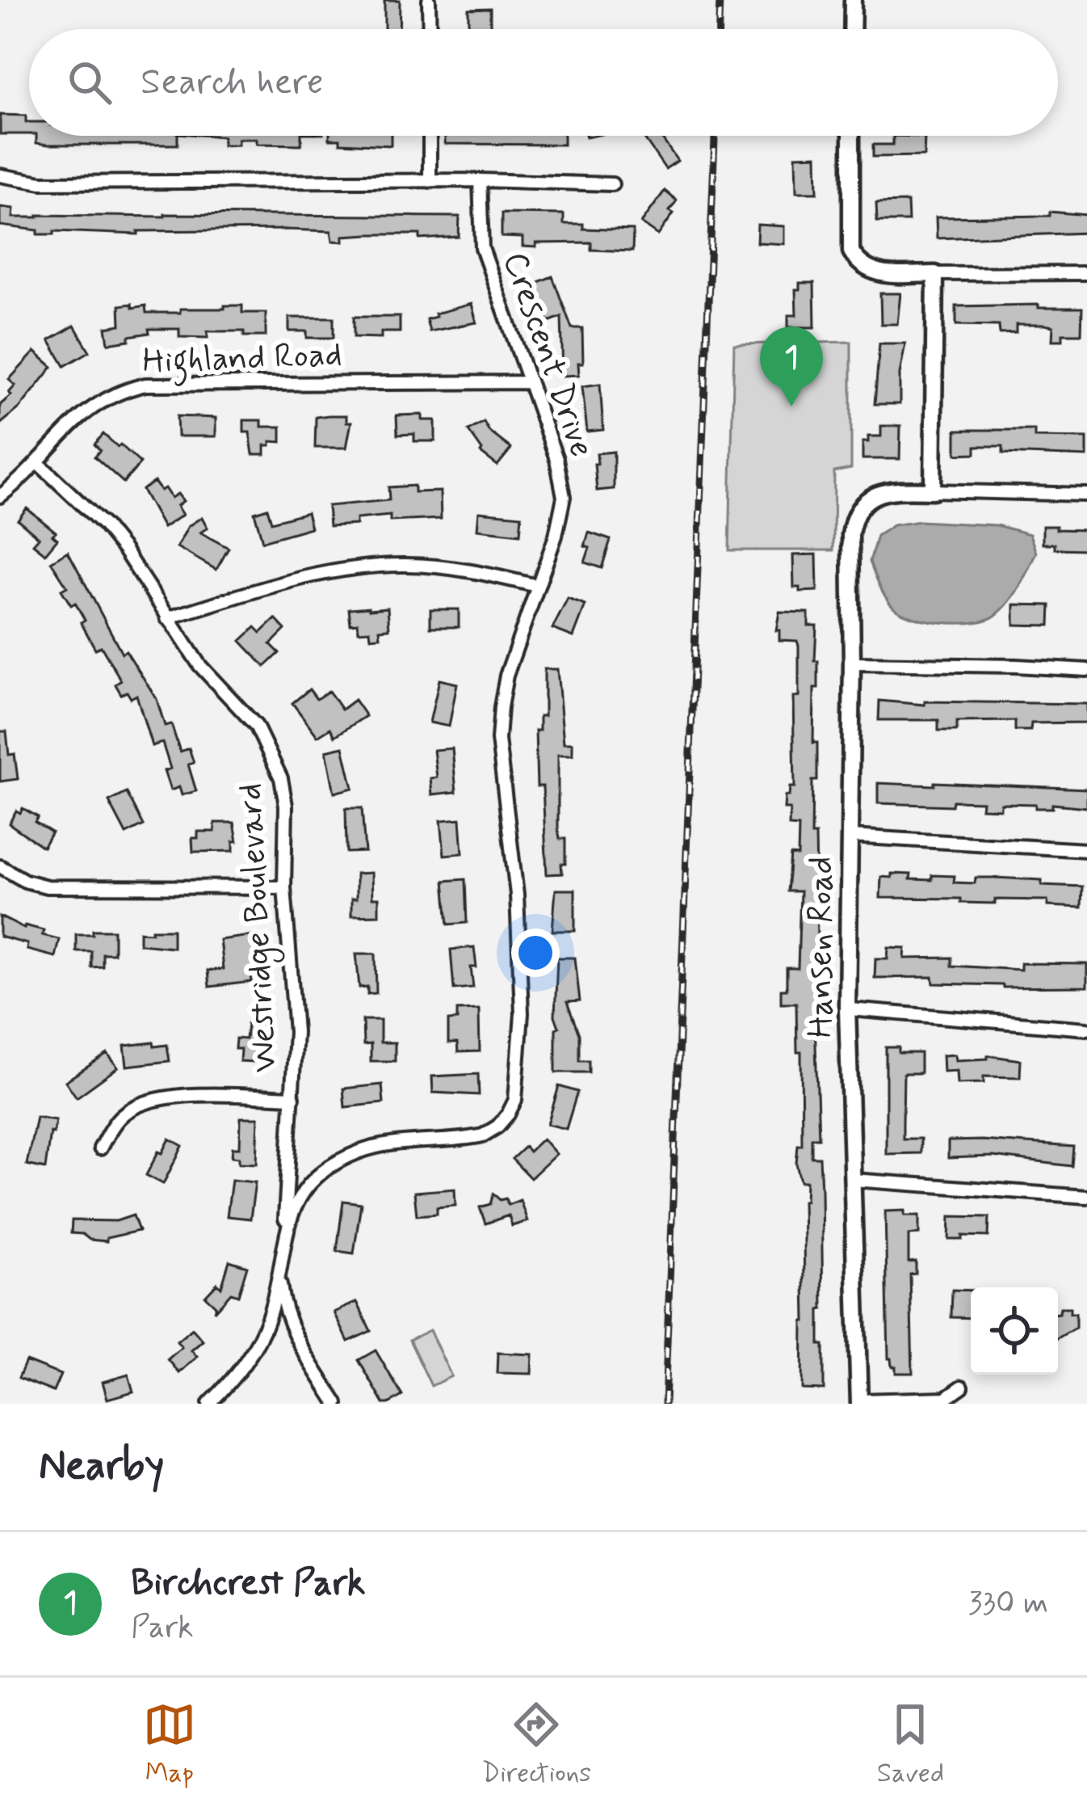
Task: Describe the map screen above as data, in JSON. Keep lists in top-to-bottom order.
{
  "streets": {
    "street": [
      "Crescent Drive",
      "Highland Road",
      "Westridge Boulevard",
      "Hansen Road"
    ]
  },
  "crossings": [
    ["Crescent Drive", "Highland Road"],
    ["Crescent Drive", "Westridge Boulevard"],
    ["Highland Road", "Westridge Boulevard"]
  ],
  "page": {
    "search": "Search here",
    "pins": "1",
    "heading": "Nearby",
    "list": [
      {
        "mark": "1",
        "name": "Birchcrest Park",
        "note": "Park",
        "value": "330 m"
      }
    ],
    "nav": ["Map", "Directions", "Saved"]
  }
}
